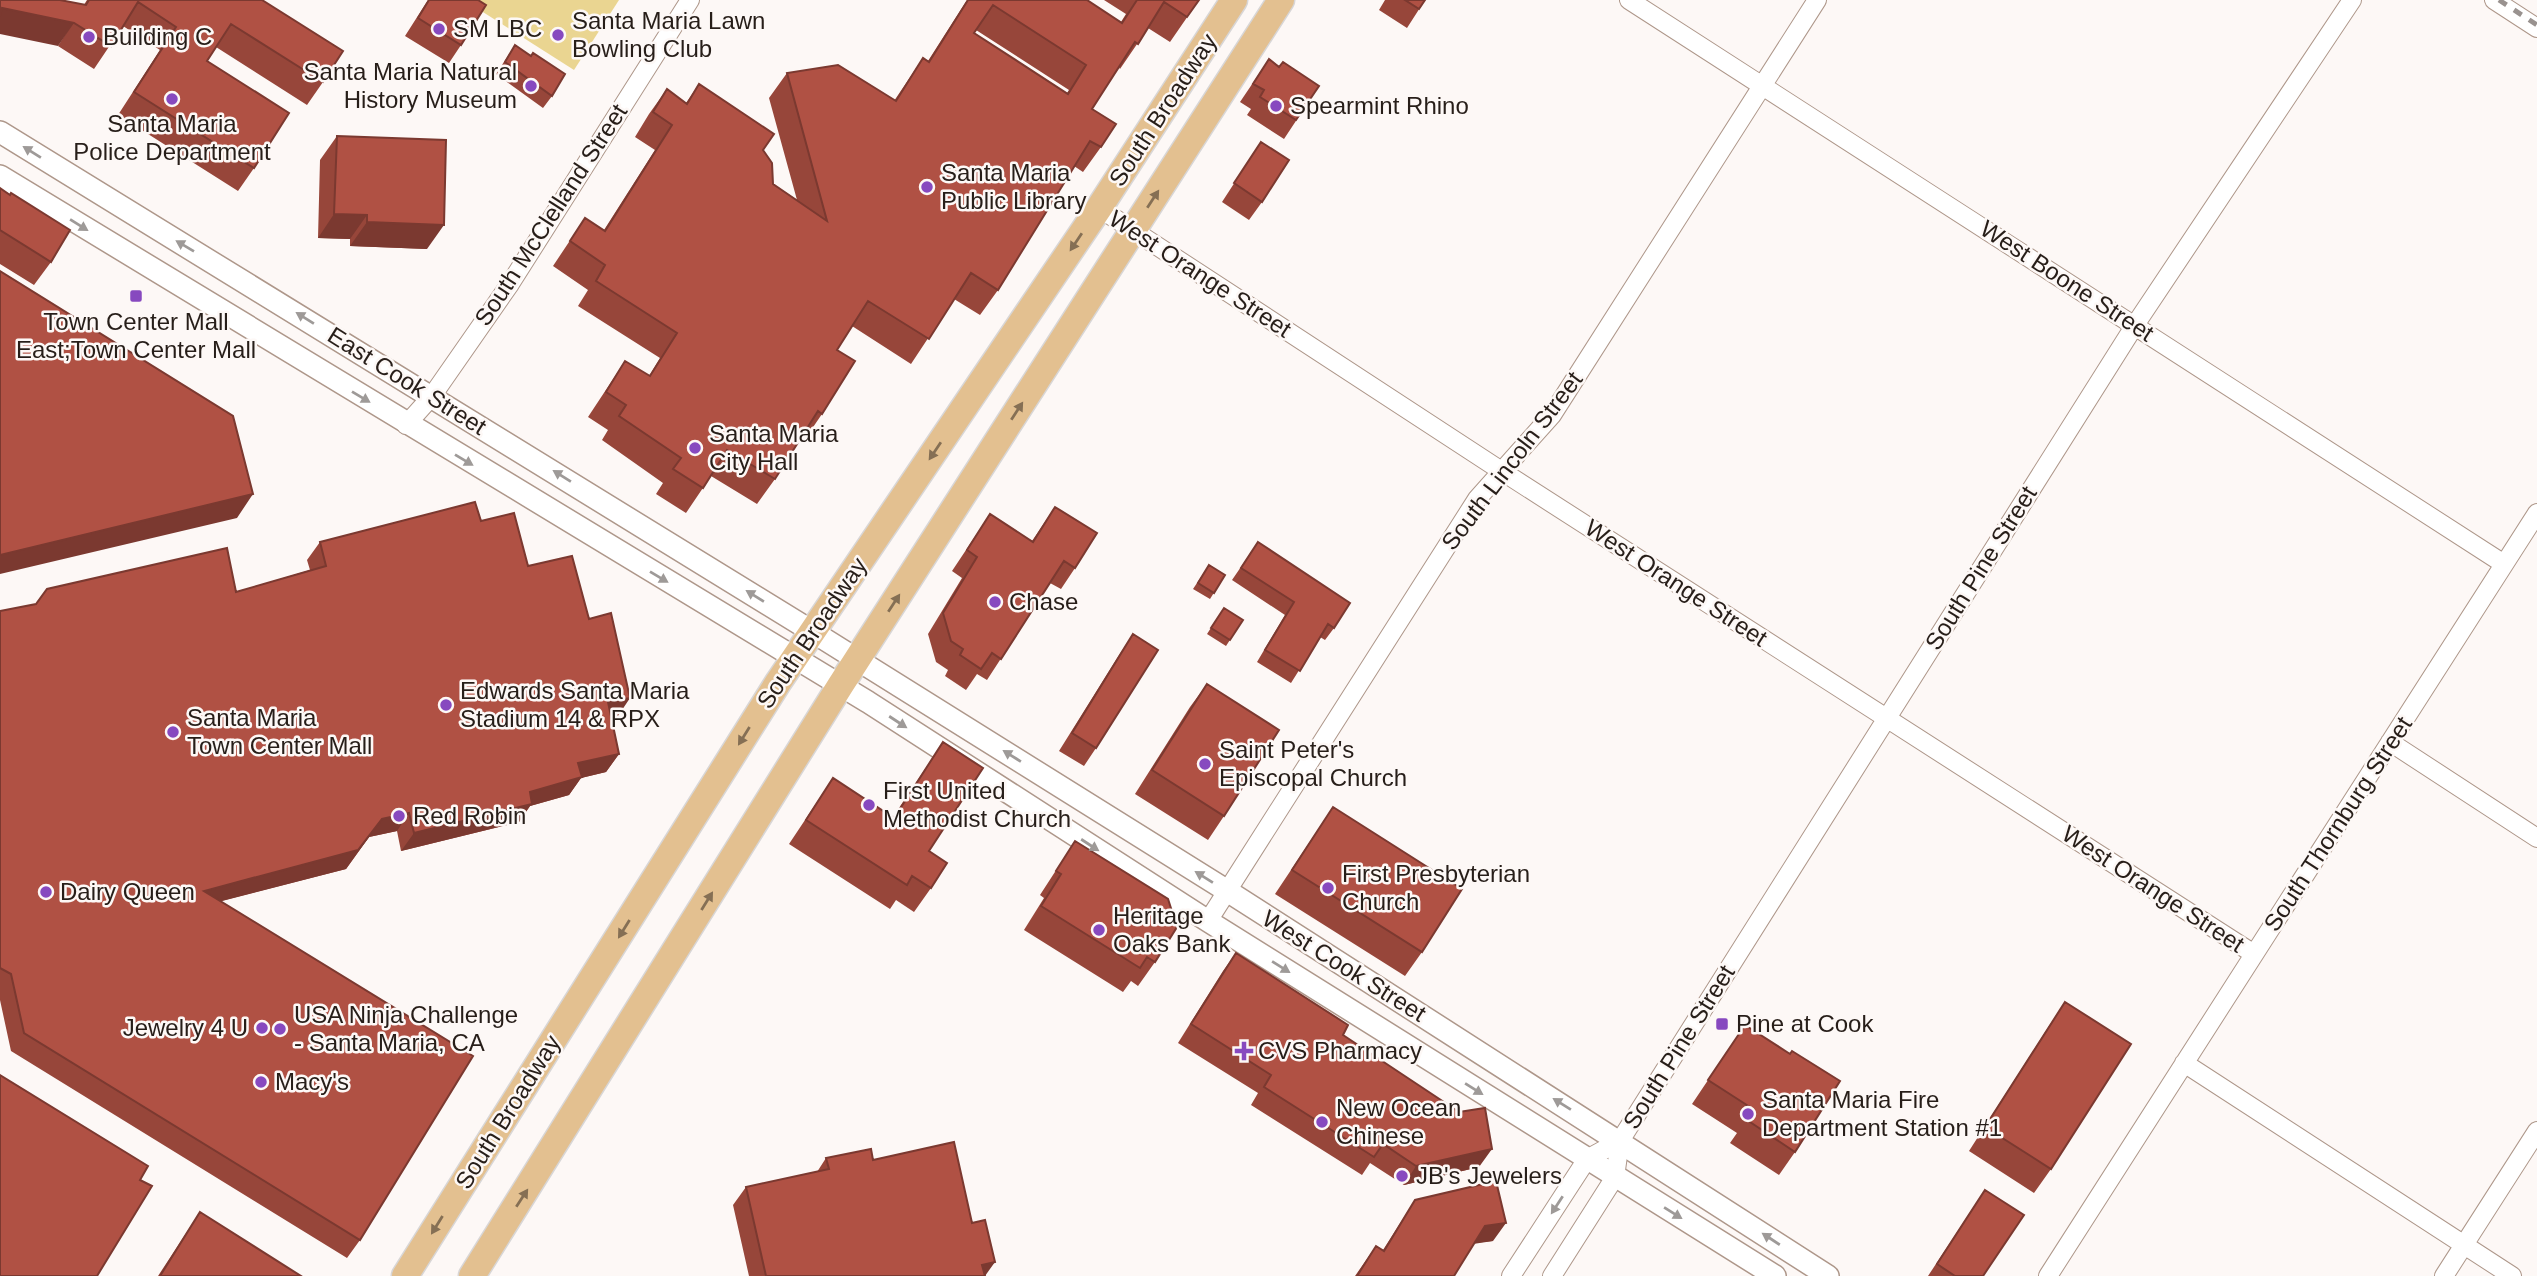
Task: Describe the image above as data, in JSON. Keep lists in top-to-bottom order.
{
  "streets": {
    "main road": ["South Broadway"],
    "street": [
      "South McClelland Street",
      "West Orange Street",
      "West Boone Street",
      "East Cook Street",
      "South Lincoln Street",
      "South Pine Street",
      "South Thornburg Street",
      "West Cook Street"
    ]
  },
  "crossings": [
    ["South Broadway", "West Orange Street"],
    ["South Broadway", "East Cook Street"],
    ["South Broadway", "West Cook Street"],
    ["South McClelland Street", "East Cook Street"],
    ["West Orange Street", "South Lincoln Street"],
    ["West Orange Street", "South Pine Street"],
    ["West Orange Street", "South Thornburg Street"],
    ["West Boone Street", "South Lincoln Street"],
    ["West Boone Street", "South Pine Street"],
    ["West Boone Street", "South Thornburg Street"],
    ["East Cook Street", "West Cook Street"],
    ["South Lincoln Street", "West Cook Street"],
    ["South Pine Street", "West Cook Street"]
  ],
  "places": {
    "other": [
      "SM LBC",
      "Santa Maria Lawn Bowling Club",
      "Building C",
      "Santa Maria Natural History Museum",
      "Santa Maria Police Department",
      "Spearmint Rhino",
      "Santa Maria Public Library",
      "Santa Maria City Hall",
      "Chase",
      "Edwards Santa Maria Stadium 14 & RPX",
      "Santa Maria Town Center Mall",
      "Saint Peter's Episcopal Church",
      "First United Methodist Church",
      "Red Robin",
      "First Presbyterian Church",
      "Dairy Queen",
      "Heritage Oaks Bank",
      "Jewelry 4 U",
      "USA Ninja Challenge - Santa Maria, CA",
      "Macy's",
      "Santa Maria Fire Department Station #1",
      "New Ocean Chinese",
      "JB's Jewelers"
    ],
    "transit": ["Town Center Mall East;Town Center Mall", "Pine at Cook"],
    "health": ["CVS Pharmacy"]
  }
}
